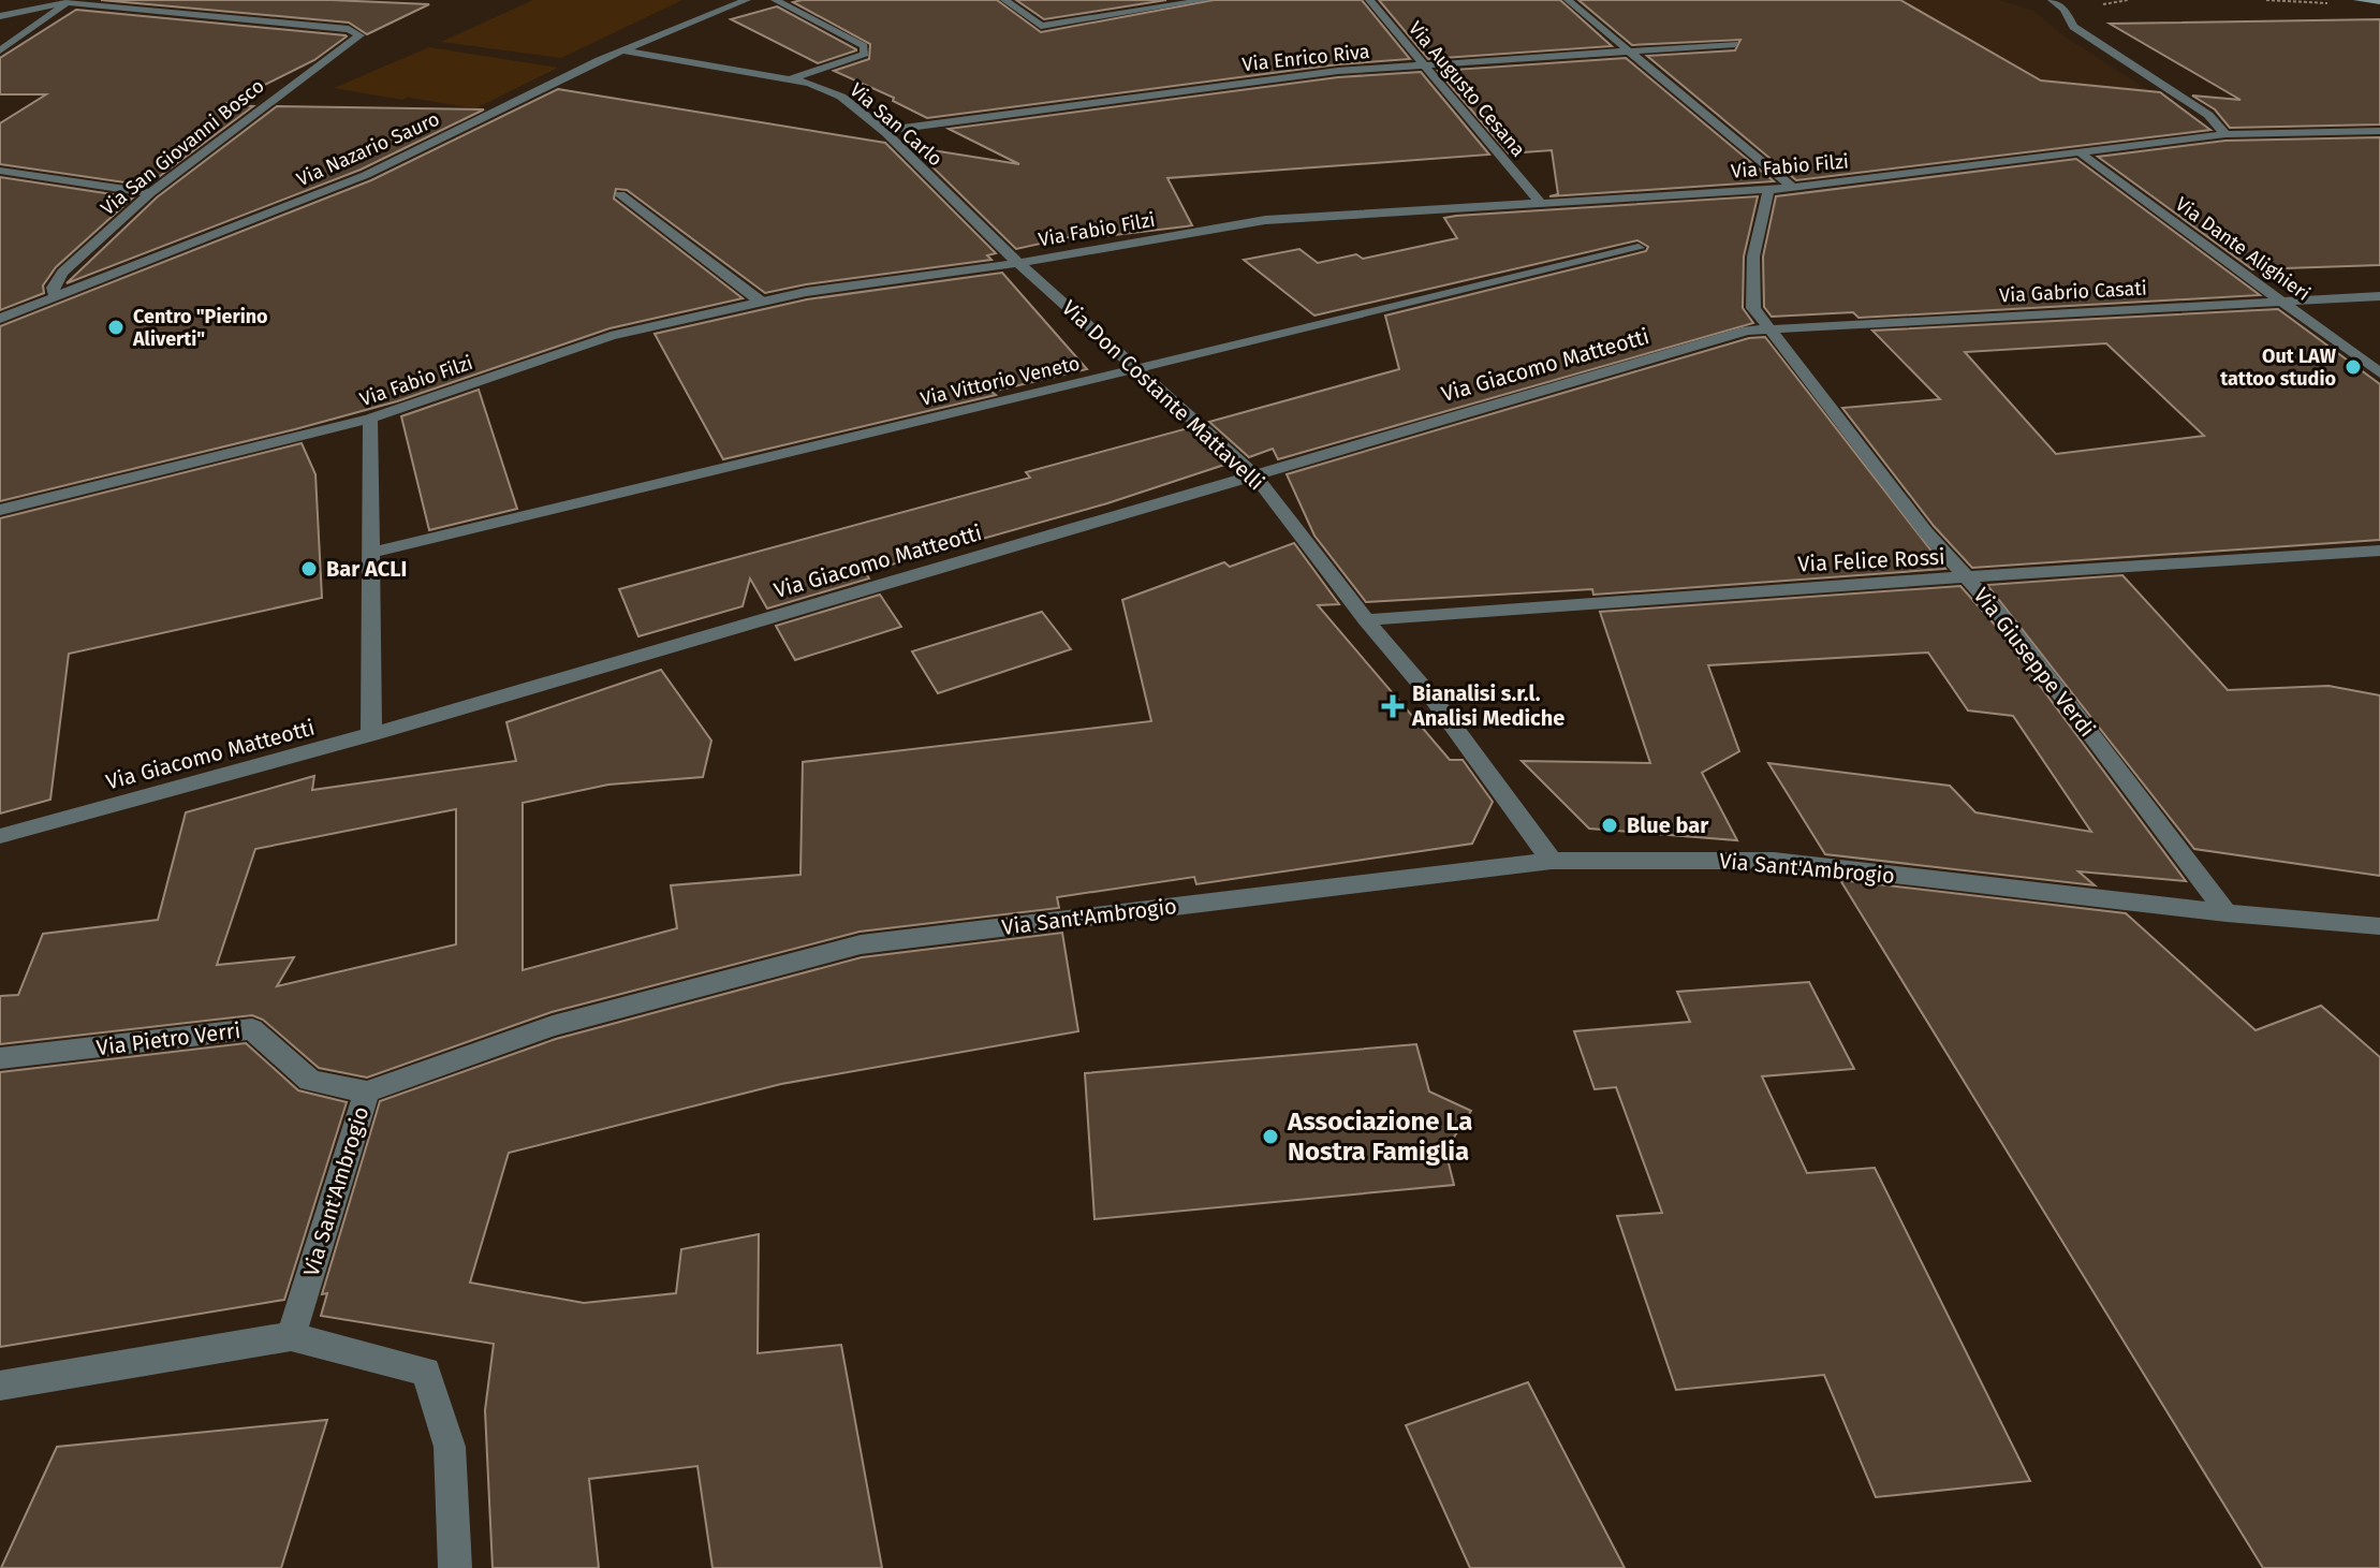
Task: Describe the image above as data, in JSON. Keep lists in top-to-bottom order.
{
  "streets": {
    "street": [
      "Via Enrico Riva",
      "Via Augusto Cesana",
      "Via San Carlo",
      "Via San Giovanni Bosco",
      "Via Nazario Sauro",
      "Via Fabio Filzi",
      "Via Dante Alighieri",
      "Via Gabrio Casati",
      "Via Giacomo Matteotti",
      "Via Vittorio Veneto",
      "Via Don Costante Mattavelli",
      "Via Felice Rossi",
      "Via Giuseppe Verdi",
      "Via Sant'Ambrogio",
      "Via Pietro Verri"
    ]
  },
  "crossings": [
    ["Via Enrico Riva", "Via Augusto Cesana"],
    ["Via Enrico Riva", "Via San Carlo"],
    ["Via Augusto Cesana", "Via Fabio Filzi"],
    ["Via San Carlo", "Via Nazario Sauro"],
    ["Via San Carlo", "Via Fabio Filzi"],
    ["Via San Carlo", "Via Don Costante Mattavelli"],
    ["Via San Giovanni Bosco", "Via Nazario Sauro"],
    ["Via Fabio Filzi", "Via Dante Alighieri"],
    ["Via Fabio Filzi", "Via Don Costante Mattavelli"],
    ["Via Fabio Filzi", "Via Giuseppe Verdi"],
    ["Via Dante Alighieri", "Via Gabrio Casati"],
    ["Via Gabrio Casati", "Via Giacomo Matteotti"],
    ["Via Gabrio Casati", "Via Giuseppe Verdi"],
    ["Via Giacomo Matteotti", "Via Don Costante Mattavelli"],
    ["Via Giacomo Matteotti", "Via Giuseppe Verdi"],
    ["Via Vittorio Veneto", "Via Don Costante Mattavelli"],
    ["Via Don Costante Mattavelli", "Via Felice Rossi"],
    ["Via Don Costante Mattavelli", "Via Sant'Ambrogio"],
    ["Via Felice Rossi", "Via Giuseppe Verdi"],
    ["Via Giuseppe Verdi", "Via Sant'Ambrogio"],
    ["Via Sant'Ambrogio", "Via Pietro Verri"]
  ],
  "places": {
    "other": [
      "Centro \"Pierino Aliverti\"",
      "Out LAW tattoo studio",
      "Bar ACLI",
      "Blue bar",
      "Associazione La Nostra Famiglia"
    ],
    "health": ["Bianalisi s.r.l. Analisi Mediche"]
  }
}
